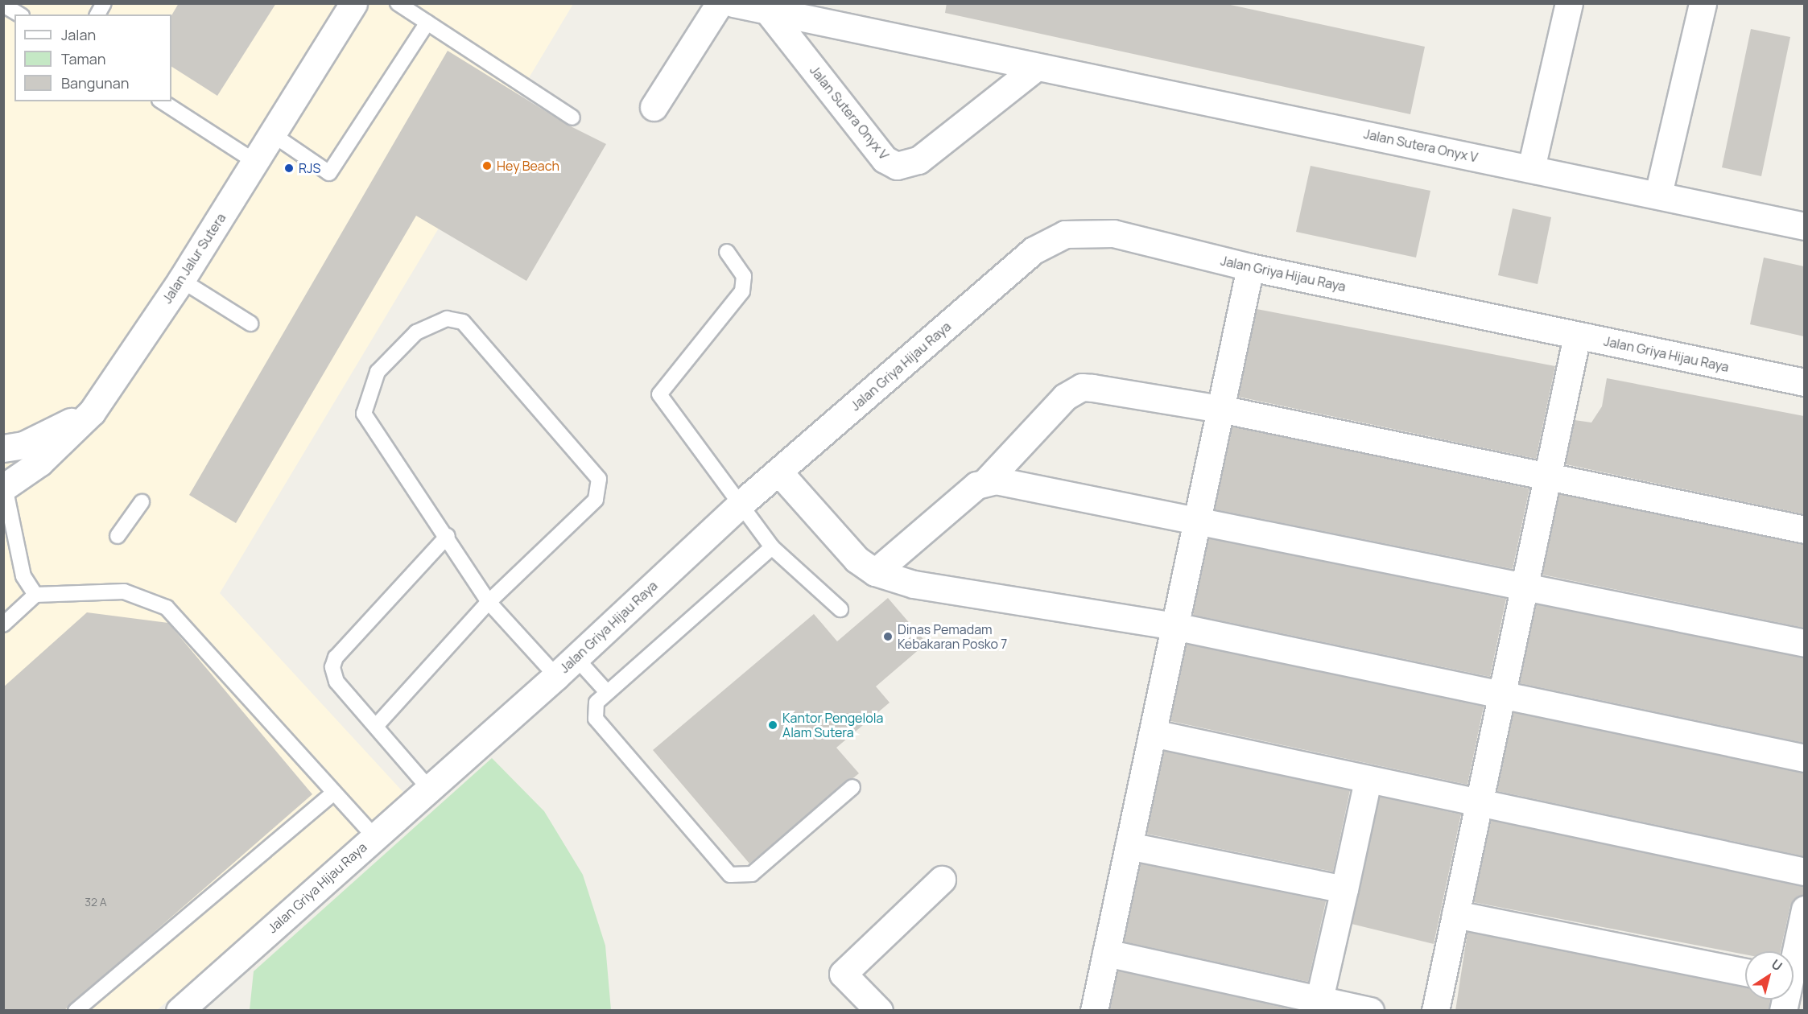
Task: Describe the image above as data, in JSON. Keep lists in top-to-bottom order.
{
  "streets": {
    "street": ["Jalan Sutera Onyx V", "Jalan Jalur Sutera", "Jalan Griya Hijau Raya"]
  },
  "places": [
    "Hey Beach",
    "RJS",
    "Dinas Pemadam Kebakaran Posko 7",
    "Kantor Pengelola Alam Sutera"
  ],
  "house_numbers": ["32 A"],
  "legend": ["Jalan", "Taman", "Bangunan"],
  "north": "top right"
}
